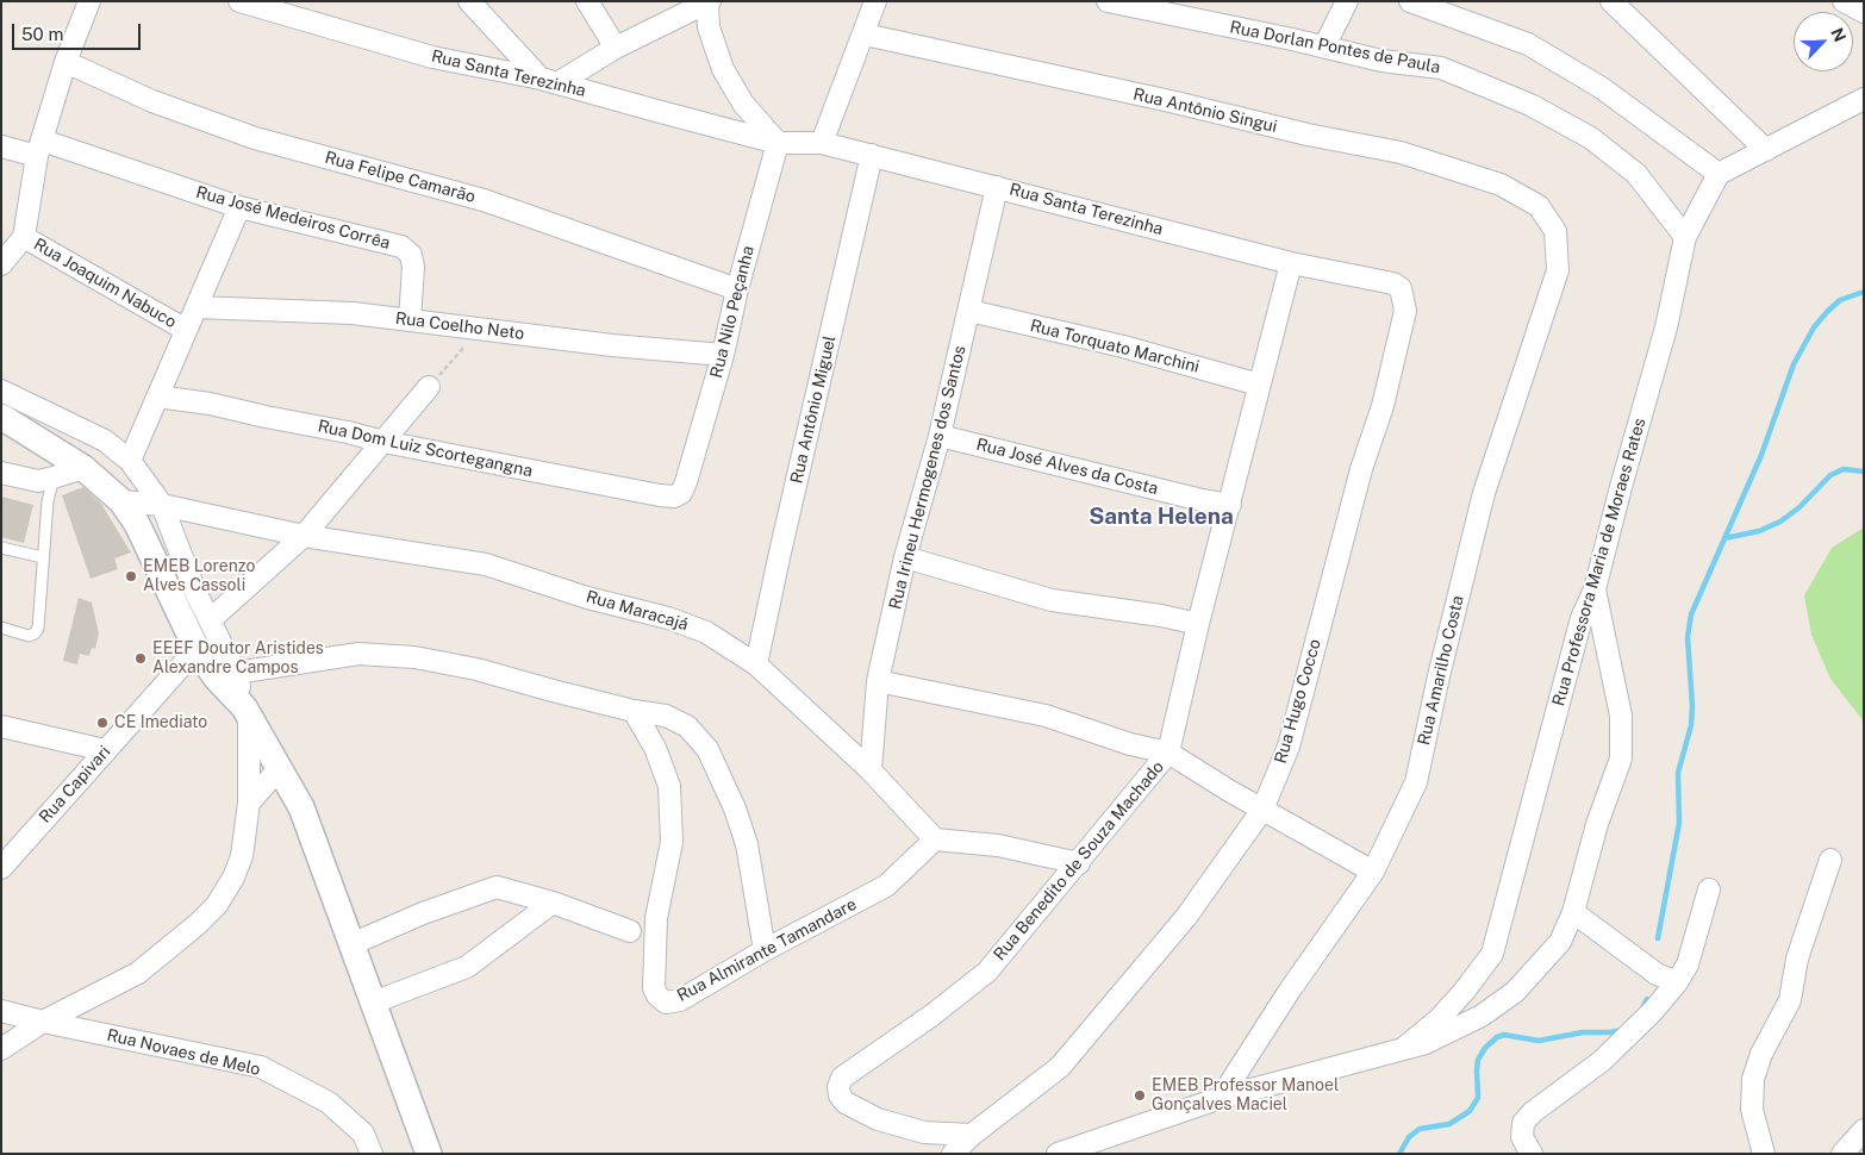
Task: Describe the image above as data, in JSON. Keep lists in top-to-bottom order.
{
  "streets": {
    "street": [
      "Rua Dorlan Pontes de Paula",
      "Rua Santa Terezinha",
      "Rua Antônio Singui",
      "Rua Felipe Camarão",
      "Rua José Medeiros Corrêa",
      "Rua Joaquim Nabuco",
      "Rua Nilo Peçanha",
      "Rua Coelho Neto",
      "Rua Torquato Marchini",
      "Rua Antônio Miguel",
      "Rua Dom Luiz Scortegangna",
      "Rua José Alves da Costa",
      "Rua Irineu Hermogenes dos Santos",
      "Rua Professora Maria de Moraes Rates",
      "Rua Maracajá",
      "Rua Amarilho Costa",
      "Rua Hugo Cocco",
      "Rua Capivari",
      "Rua Benedito de Souza Machado",
      "Rua Almirante Tamandare",
      "Rua Novaes de Melo"
    ]
  },
  "crossings": [
    ["Rua Dorlan Pontes de Paula", "Rua Professora Maria de Moraes Rates"],
    ["Rua Santa Terezinha", "Rua Nilo Peçanha"],
    ["Rua Santa Terezinha", "Rua Antônio Miguel"],
    ["Rua Santa Terezinha", "Rua Irineu Hermogenes dos Santos"],
    ["Rua Santa Terezinha", "Rua Hugo Cocco"],
    ["Rua Santa Terezinha", "Rua Benedito de Souza Machado"],
    ["Rua Antônio Singui", "Rua Amarilho Costa"],
    ["Rua Felipe Camarão", "Rua Nilo Peçanha"],
    ["Rua José Medeiros Corrêa", "Rua Joaquim Nabuco"],
    ["Rua José Medeiros Corrêa", "Rua Coelho Neto"],
    ["Rua Joaquim Nabuco", "Rua Coelho Neto"],
    ["Rua Joaquim Nabuco", "Rua Dom Luiz Scortegangna"],
    ["Rua Nilo Peçanha", "Rua Coelho Neto"],
    ["Rua Nilo Peçanha", "Rua Dom Luiz Scortegangna"],
    ["Rua Torquato Marchini", "Rua Irineu Hermogenes dos Santos"],
    ["Rua Torquato Marchini", "Rua Benedito de Souza Machado"],
    ["Rua Antônio Miguel", "Rua Maracajá"],
    ["Rua José Alves da Costa", "Rua Irineu Hermogenes dos Santos"],
    ["Rua José Alves da Costa", "Rua Benedito de Souza Machado"],
    ["Rua Irineu Hermogenes dos Santos", "Rua Maracajá"],
    ["Rua Maracajá", "Rua Almirante Tamandare"],
    ["Rua Hugo Cocco", "Rua Benedito de Souza Machado"]
  ],
  "districts": ["Santa Helena"],
  "places": [
    "EMEB Lorenzo Alves Cassoli",
    "EEEF Doutor Aristides Alexandre Campos",
    "CE Imediato",
    "EMEB Professor Manoel Gonçalves Maciel"
  ],
  "scale_bar": "50 m",
  "north": "top right"
}
